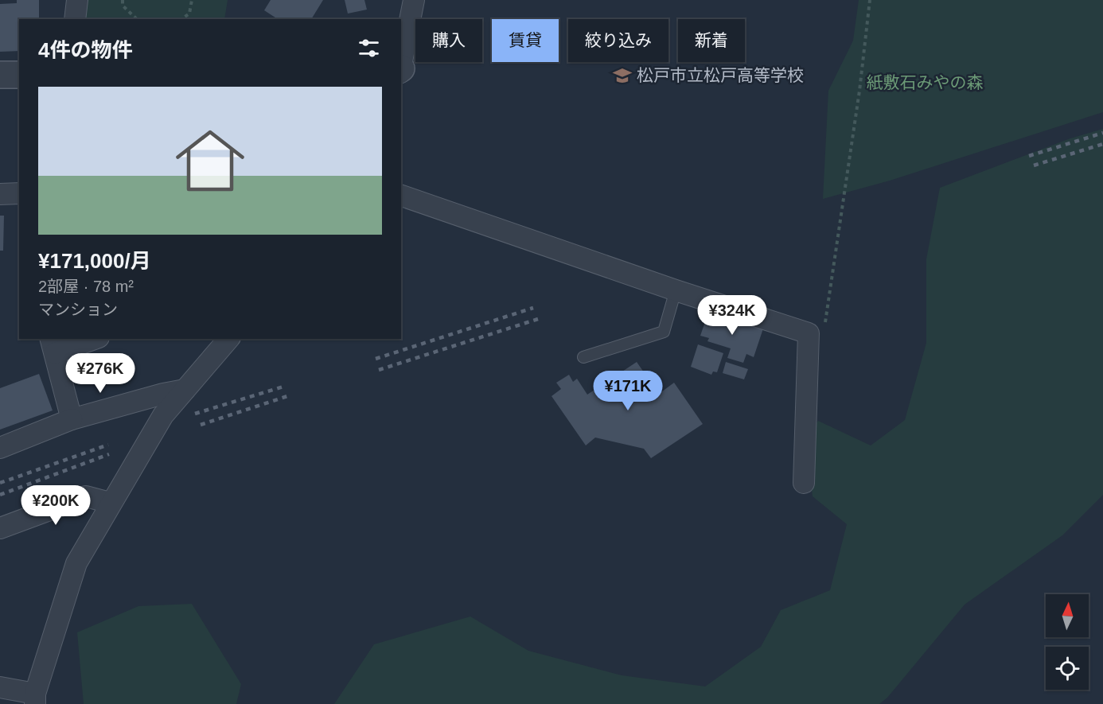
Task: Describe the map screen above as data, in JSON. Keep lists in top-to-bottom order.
{
  "parks": ["紙敷石みやの森"],
  "places": {
    "school or university": ["松戸市立松戸高等学校"]
  },
  "north": "top",
  "page": {
    "chip": [
      "購入",
      "賃貸",
      "絞り込み",
      "新着"
    ],
    "heading": "4件の物件",
    "list": [
      {
        "name": "¥171,000/月",
        "note": "2部屋 · 78 m² · マンション"
      }
    ],
    "price": [
      "¥324K",
      "¥276K",
      "¥171K",
      "¥200K"
    ]
  }
}
